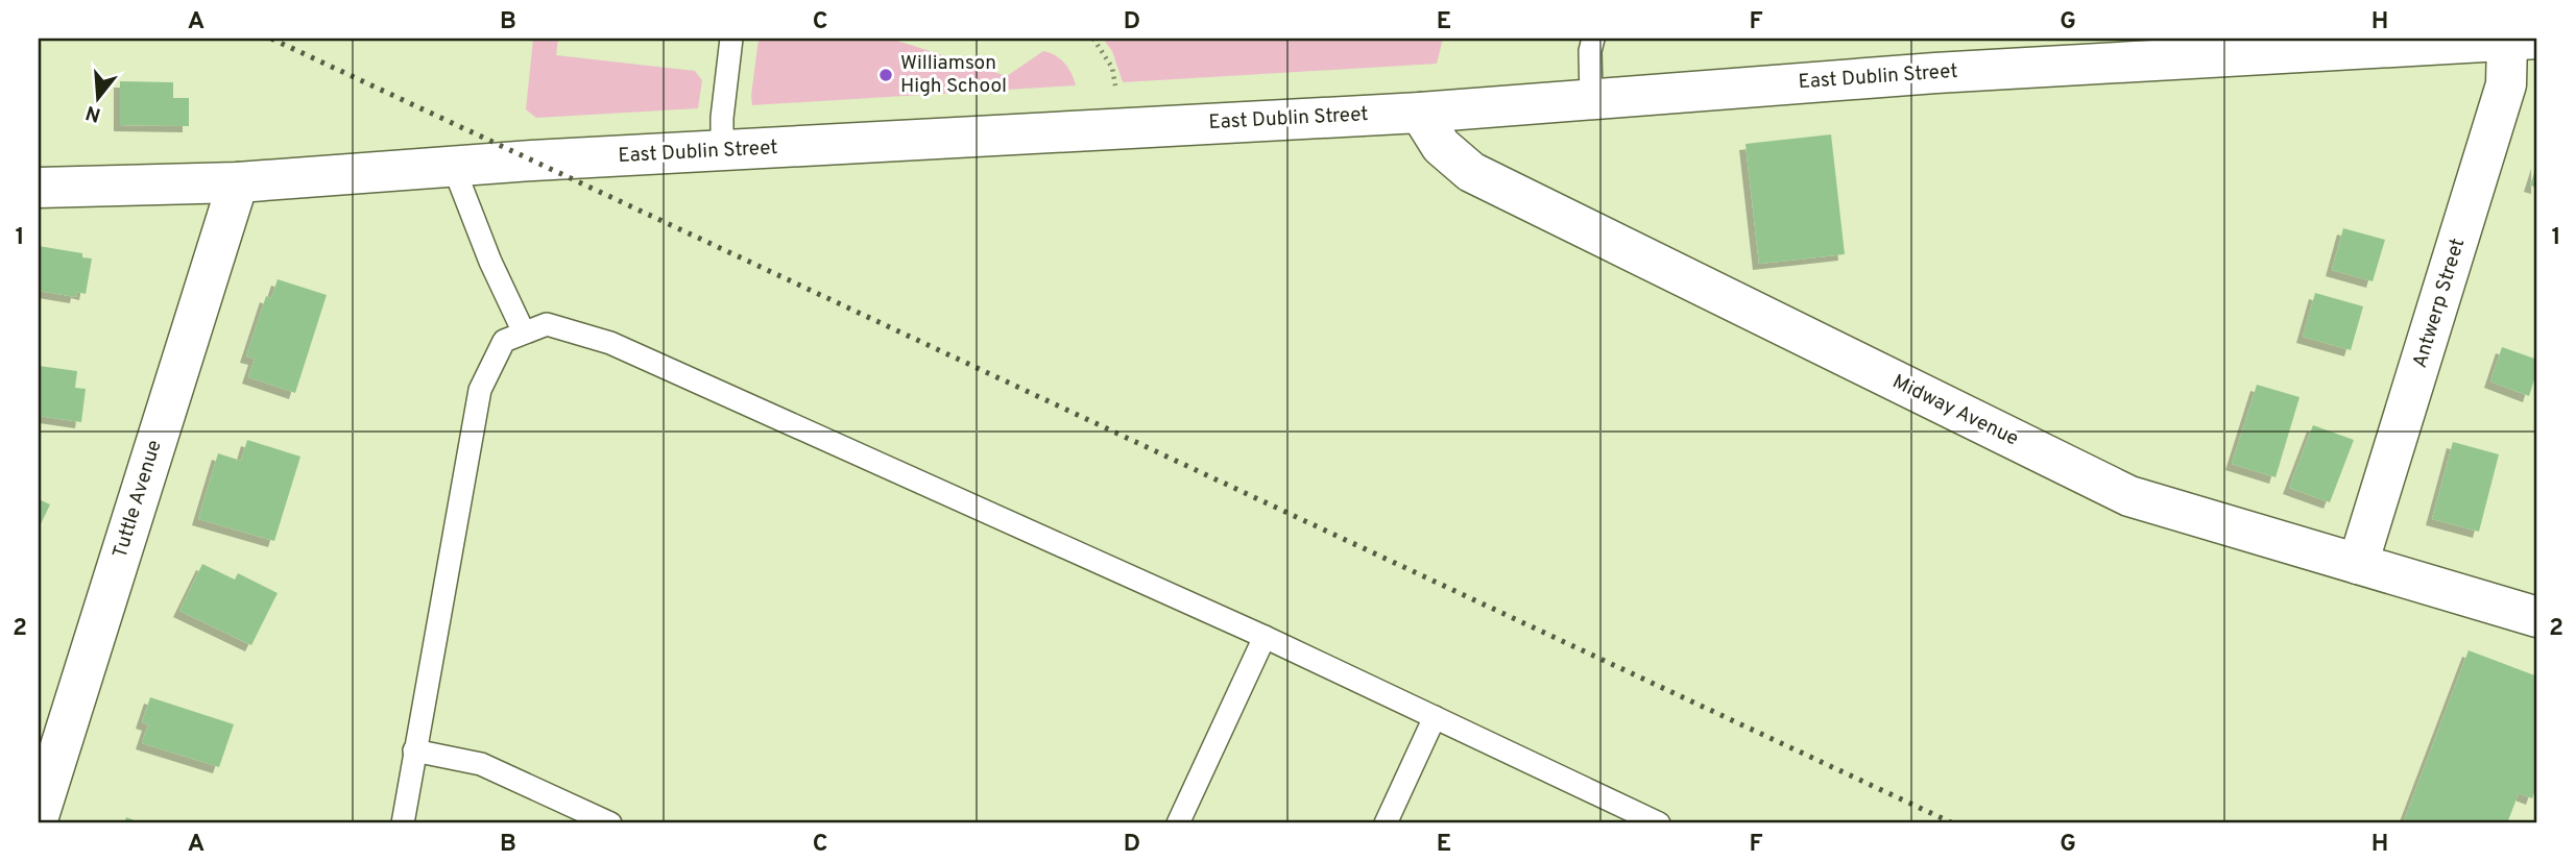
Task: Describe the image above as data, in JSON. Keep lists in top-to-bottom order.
{
  "streets": {
    "street": [
      "East Dublin Street",
      "Antwerp Street",
      "Midway Avenue",
      "Tuttle Avenue"
    ]
  },
  "crossings": [
    ["East Dublin Street", "Antwerp Street"],
    ["East Dublin Street", "Midway Avenue"],
    ["East Dublin Street", "Tuttle Avenue"],
    ["Antwerp Street", "Midway Avenue"]
  ],
  "places": ["Williamson High School"],
  "north": "bottom",
  "grid": {
    "columns": [
      "A",
      "B",
      "C",
      "D",
      "E",
      "F",
      "G",
      "H"
    ],
    "rows": ["1", "2"]
  }
}
